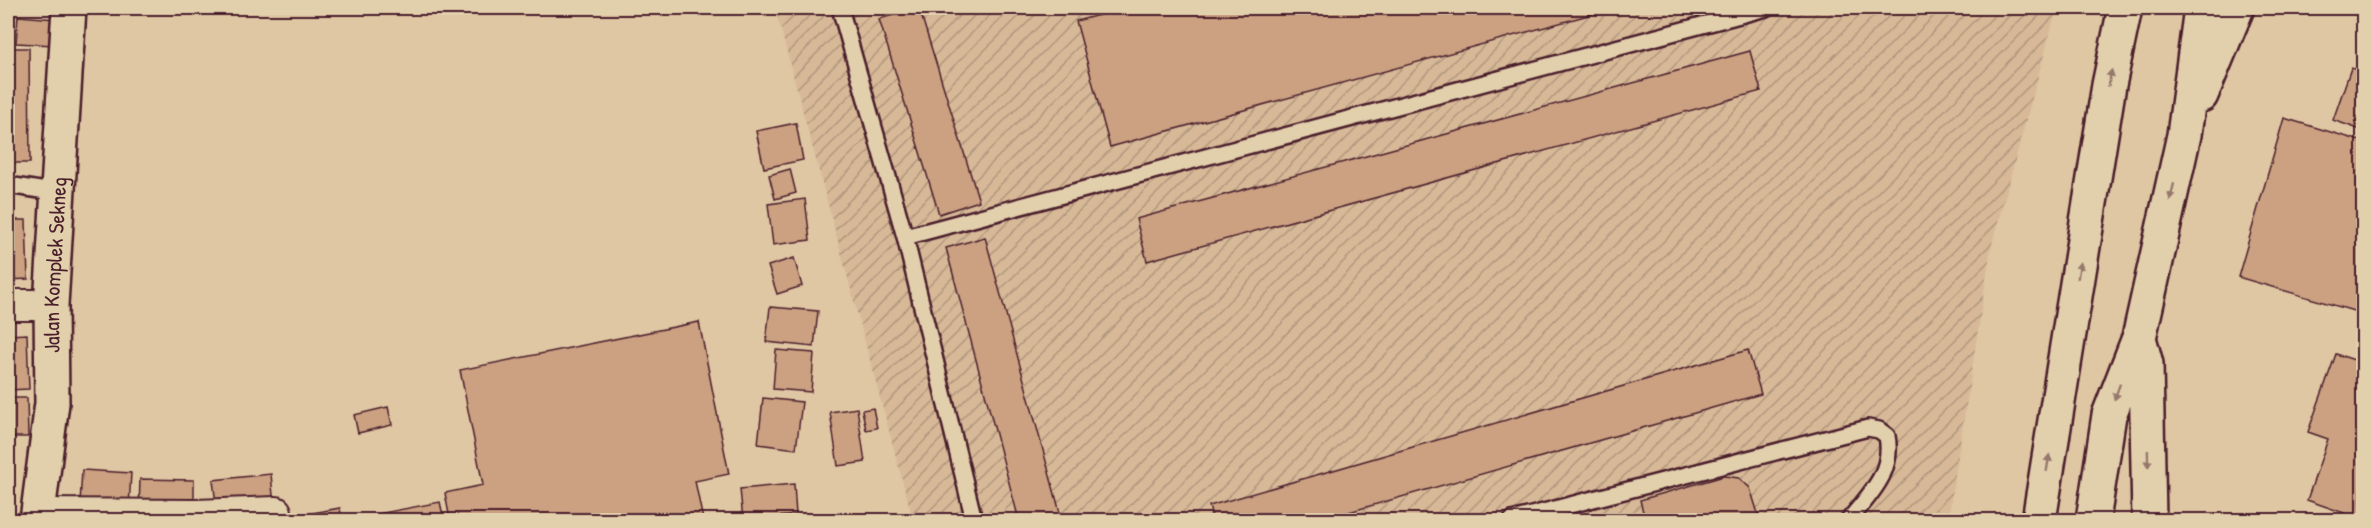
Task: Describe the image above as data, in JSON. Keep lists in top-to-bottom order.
{
  "streets": {
    "main road": ["Jalan Komplek Sekneg"]
  }
}
